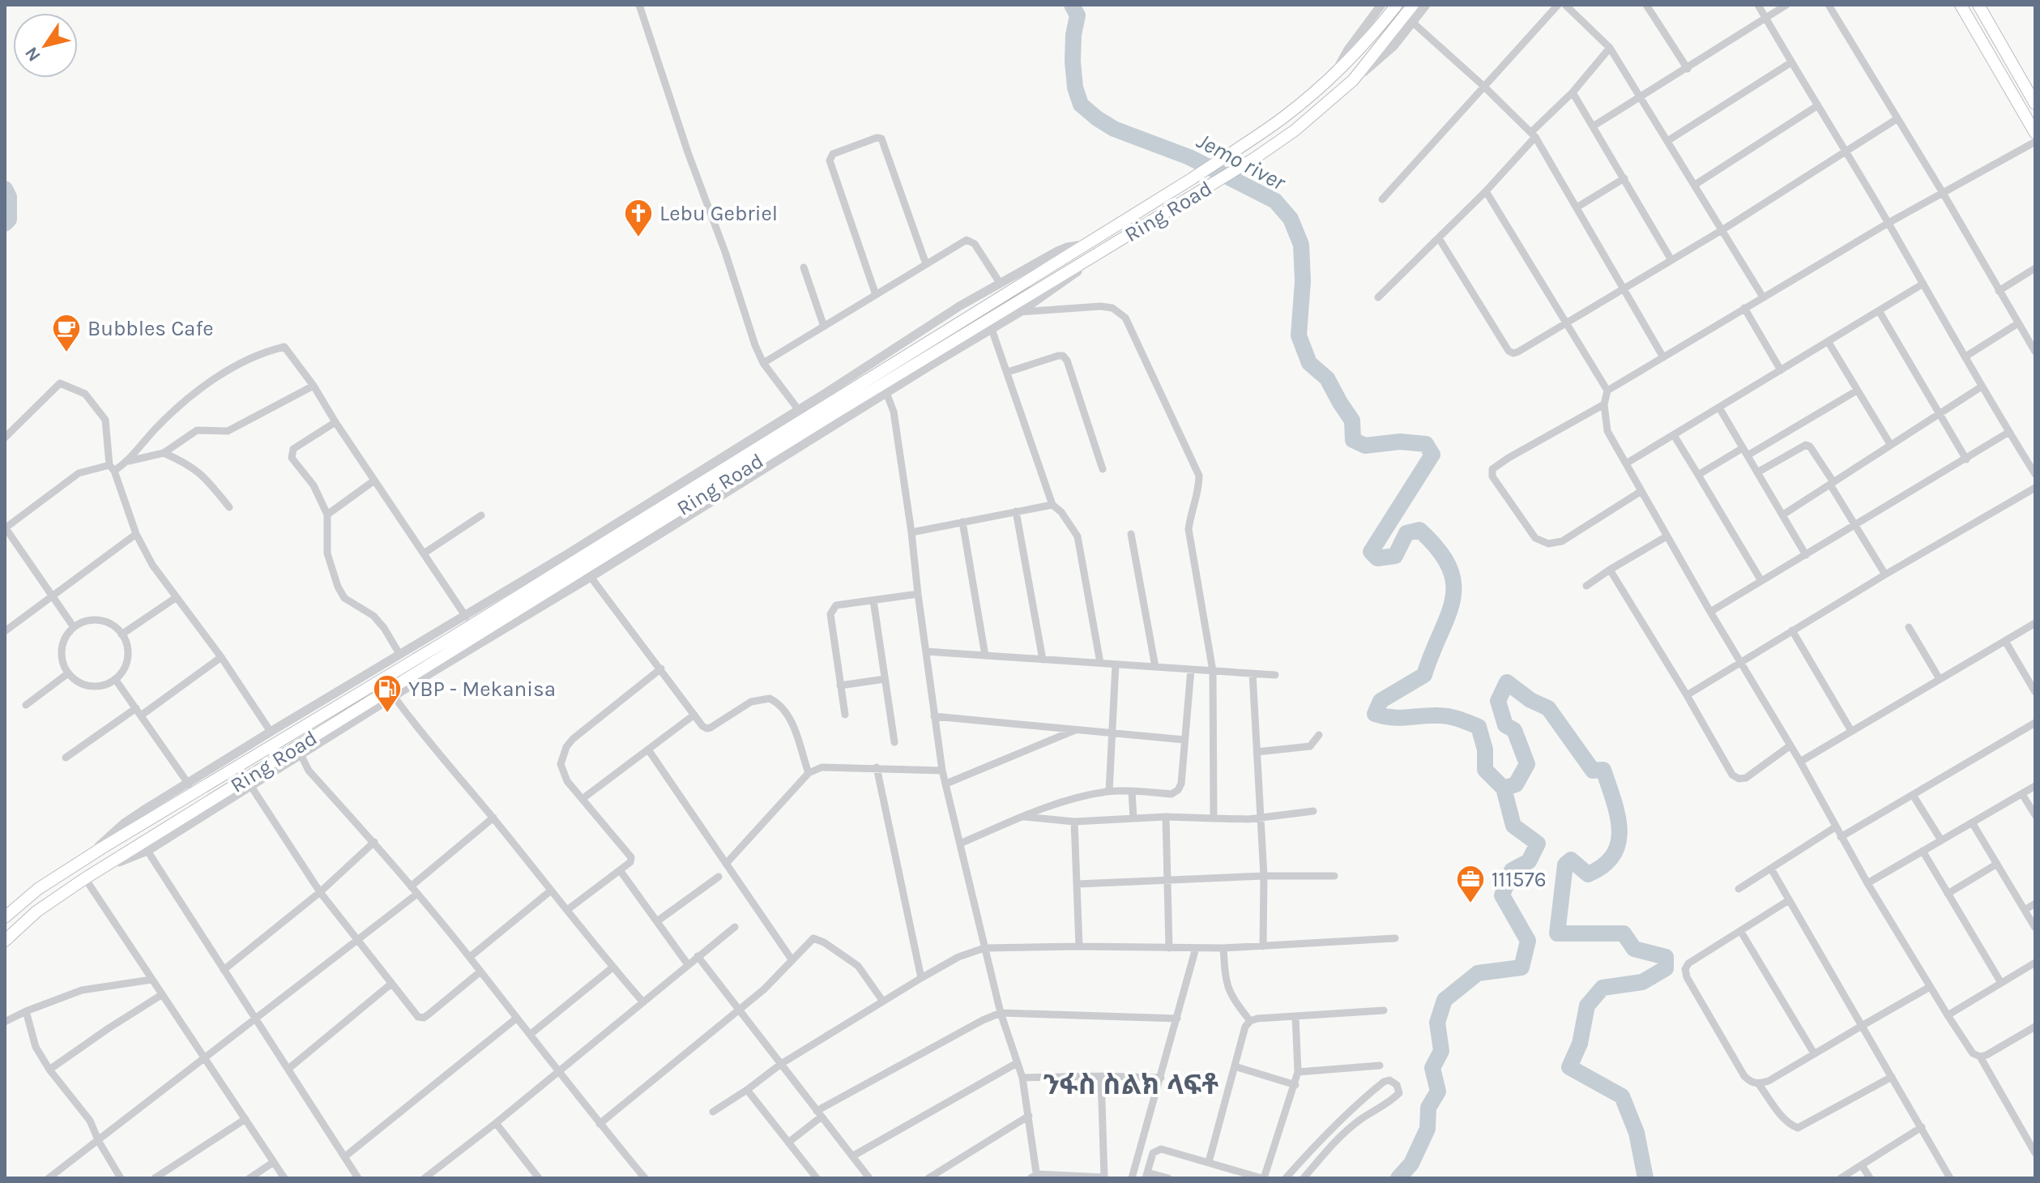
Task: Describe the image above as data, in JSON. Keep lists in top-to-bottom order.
{
  "streets": {
    "main road": ["Ring Road"]
  },
  "districts": ["ንፋስ ስልክ ላፍቶ"],
  "water": ["Jemo river"],
  "places": {
    "church": ["Lebu Gebriel"],
    "cafe": ["Bubbles Cafe"],
    "fuel station": ["YBP - Mekanisa"],
    "office": ["111576"]
  },
  "north": "bottom left"
}
